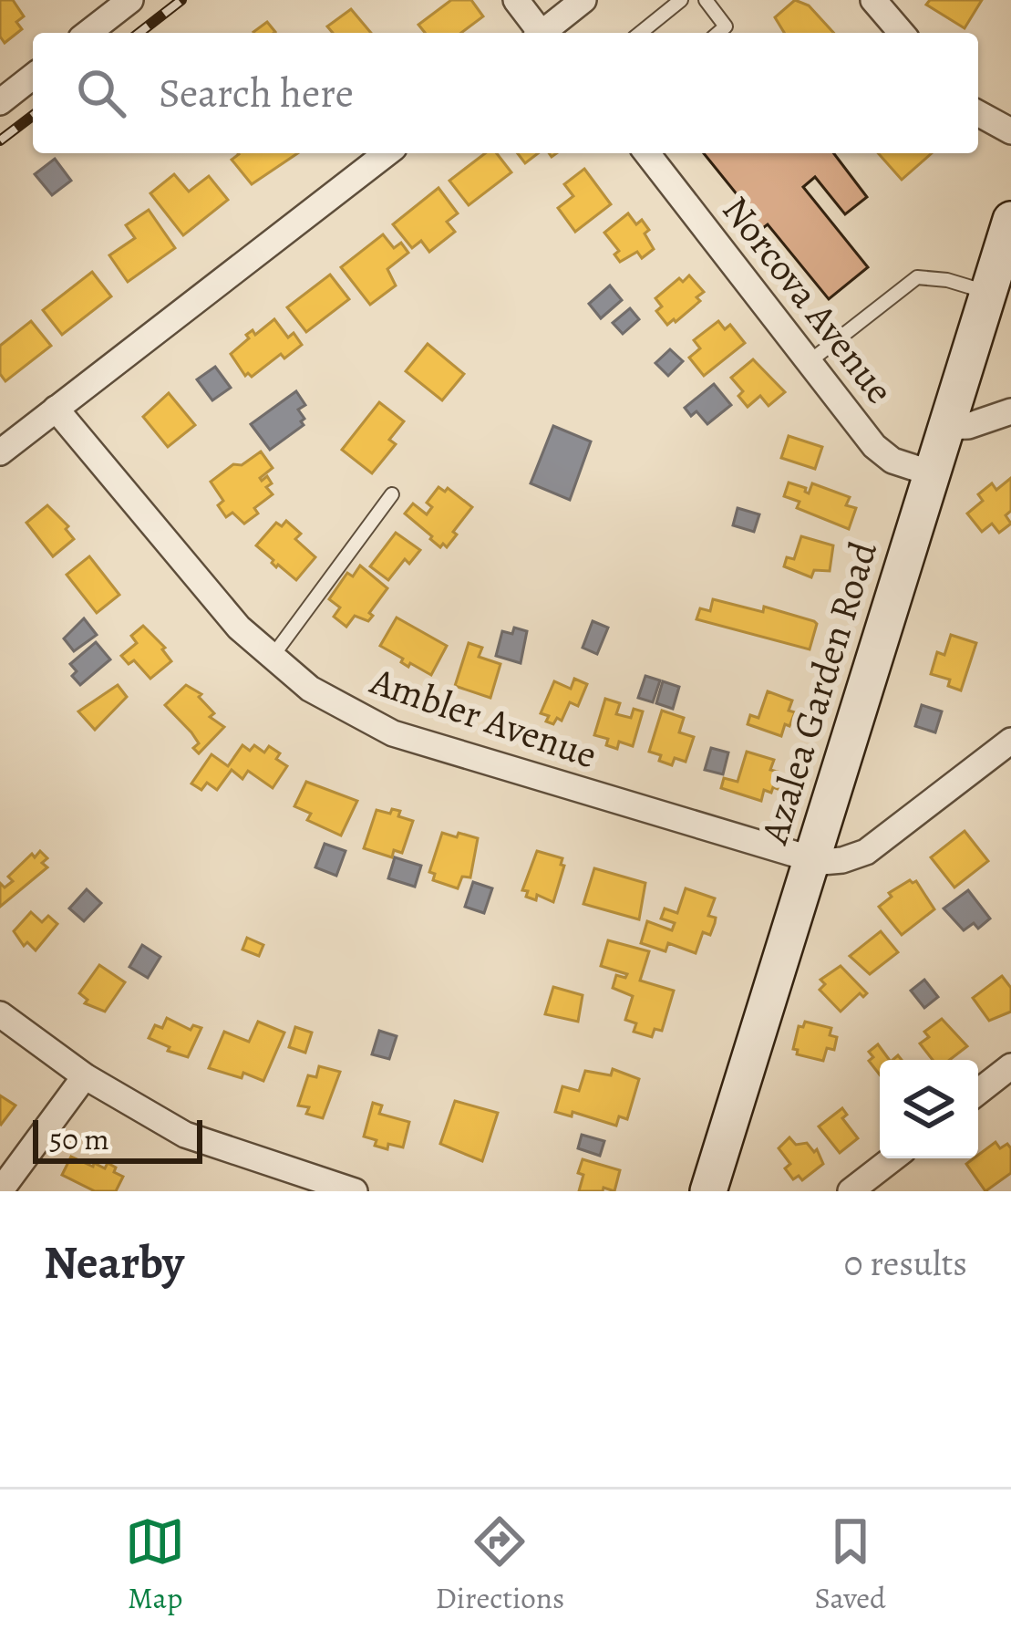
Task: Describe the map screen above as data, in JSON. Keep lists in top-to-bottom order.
{
  "streets": {
    "main road": ["Azalea Garden Road"],
    "street": ["Norcova Avenue", "Ambler Avenue"]
  },
  "crossings": [
    ["Norcova Avenue", "Azalea Garden Road"],
    ["Azalea Garden Road", "Ambler Avenue"]
  ],
  "scale_bar": "50 m",
  "page": {
    "search": "Search here",
    "scale": "50 m",
    "heading": ["Nearby", "0 results"],
    "nav": ["Map", "Directions", "Saved"]
  }
}
